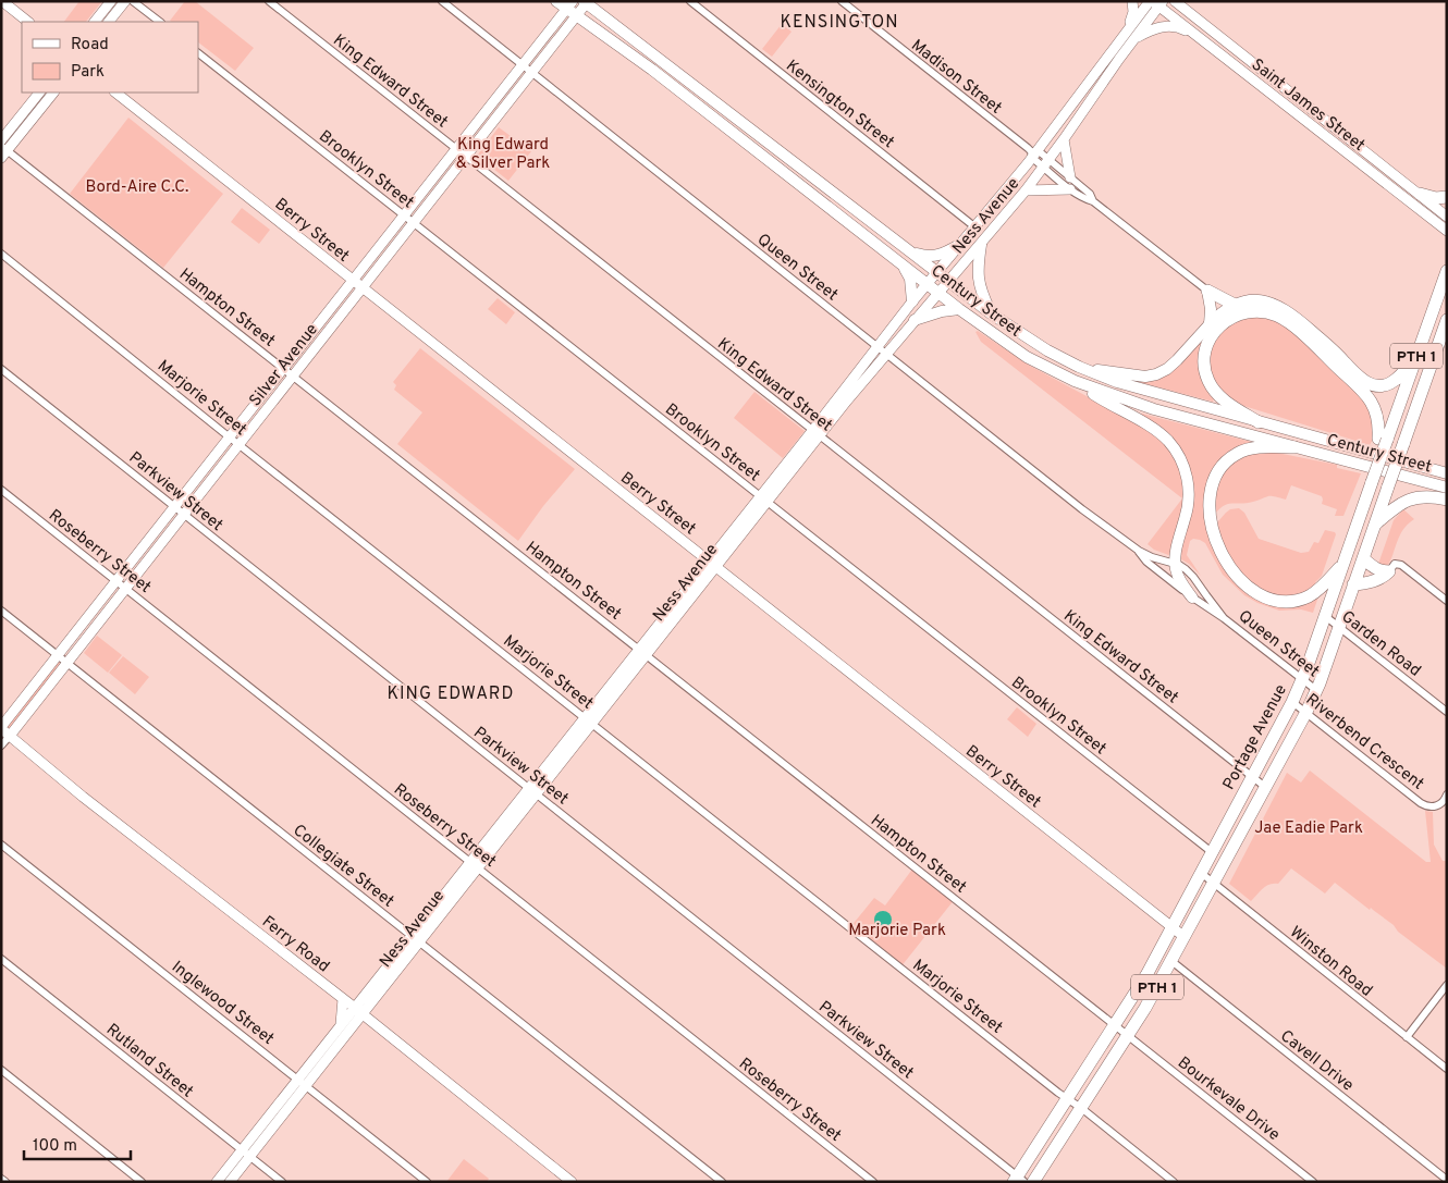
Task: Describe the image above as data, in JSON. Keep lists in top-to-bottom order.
{
  "streets": {
    "highway": ["PTH 1", "Portage Avenue"],
    "main road": [
      "Saint James Street",
      "Ness Avenue",
      "Berry Street",
      "Century Street",
      "Silver Avenue",
      "Ferry Road"
    ],
    "street": [
      "Madison Street",
      "King Edward Street",
      "Kensington Street",
      "Brooklyn Street",
      "Queen Street",
      "Hampton Street",
      "Marjorie Street",
      "Parkview Street",
      "Roseberry Street",
      "Garden Road",
      "Riverbend Crescent",
      "Collegiate Street",
      "Winston Road",
      "Inglewood Street",
      "Rutland Street",
      "Cavell Drive",
      "Bourkevale Drive"
    ]
  },
  "crossings": [
    ["Madison Street", "Ness Avenue"],
    ["King Edward Street", "Ness Avenue"],
    ["King Edward Street", "Silver Avenue"],
    ["King Edward Street", "Portage Avenue"],
    ["Kensington Street", "Ness Avenue"],
    ["Saint James Street", "Ness Avenue"],
    ["Brooklyn Street", "Ness Avenue"],
    ["Brooklyn Street", "Silver Avenue"],
    ["Brooklyn Street", "Portage Avenue"],
    ["Ness Avenue", "Berry Street"],
    ["Ness Avenue", "Queen Street"],
    ["Ness Avenue", "Century Street"],
    ["Ness Avenue", "Hampton Street"],
    ["Ness Avenue", "Marjorie Street"],
    ["Ness Avenue", "Parkview Street"],
    ["Ness Avenue", "Roseberry Street"],
    ["Ness Avenue", "Collegiate Street"],
    ["Ness Avenue", "Ferry Road"],
    ["Ness Avenue", "Inglewood Street"],
    ["Ness Avenue", "Rutland Street"],
    ["Berry Street", "Silver Avenue"],
    ["Berry Street", "Portage Avenue"],
    ["Queen Street", "Silver Avenue"],
    ["Queen Street", "Portage Avenue"],
    ["Century Street", "Silver Avenue"],
    ["Hampton Street", "Silver Avenue"],
    ["Hampton Street", "Portage Avenue"],
    ["Hampton Street", "Bourkevale Drive"],
    ["Silver Avenue", "Marjorie Street"],
    ["Silver Avenue", "Parkview Street"],
    ["Silver Avenue", "Roseberry Street"],
    ["Silver Avenue", "Collegiate Street"],
    ["Silver Avenue", "Ferry Road"],
    ["Marjorie Street", "Portage Avenue"],
    ["Parkview Street", "Portage Avenue"],
    ["Garden Road", "Portage Avenue"],
    ["Portage Avenue", "Riverbend Crescent"],
    ["Portage Avenue", "Winston Road"],
    ["Portage Avenue", "Cavell Drive"],
    ["Portage Avenue", "Bourkevale Drive"]
  ],
  "districts": ["KENSINGTON", "KING EDWARD"],
  "parks": [
    "King Edward & Silver Park",
    "Bord-Aire C.C.",
    "Jae Eadie Park",
    "Marjorie Park"
  ],
  "legend": ["Road", "Park"],
  "scale_bar": "100 m"
}
